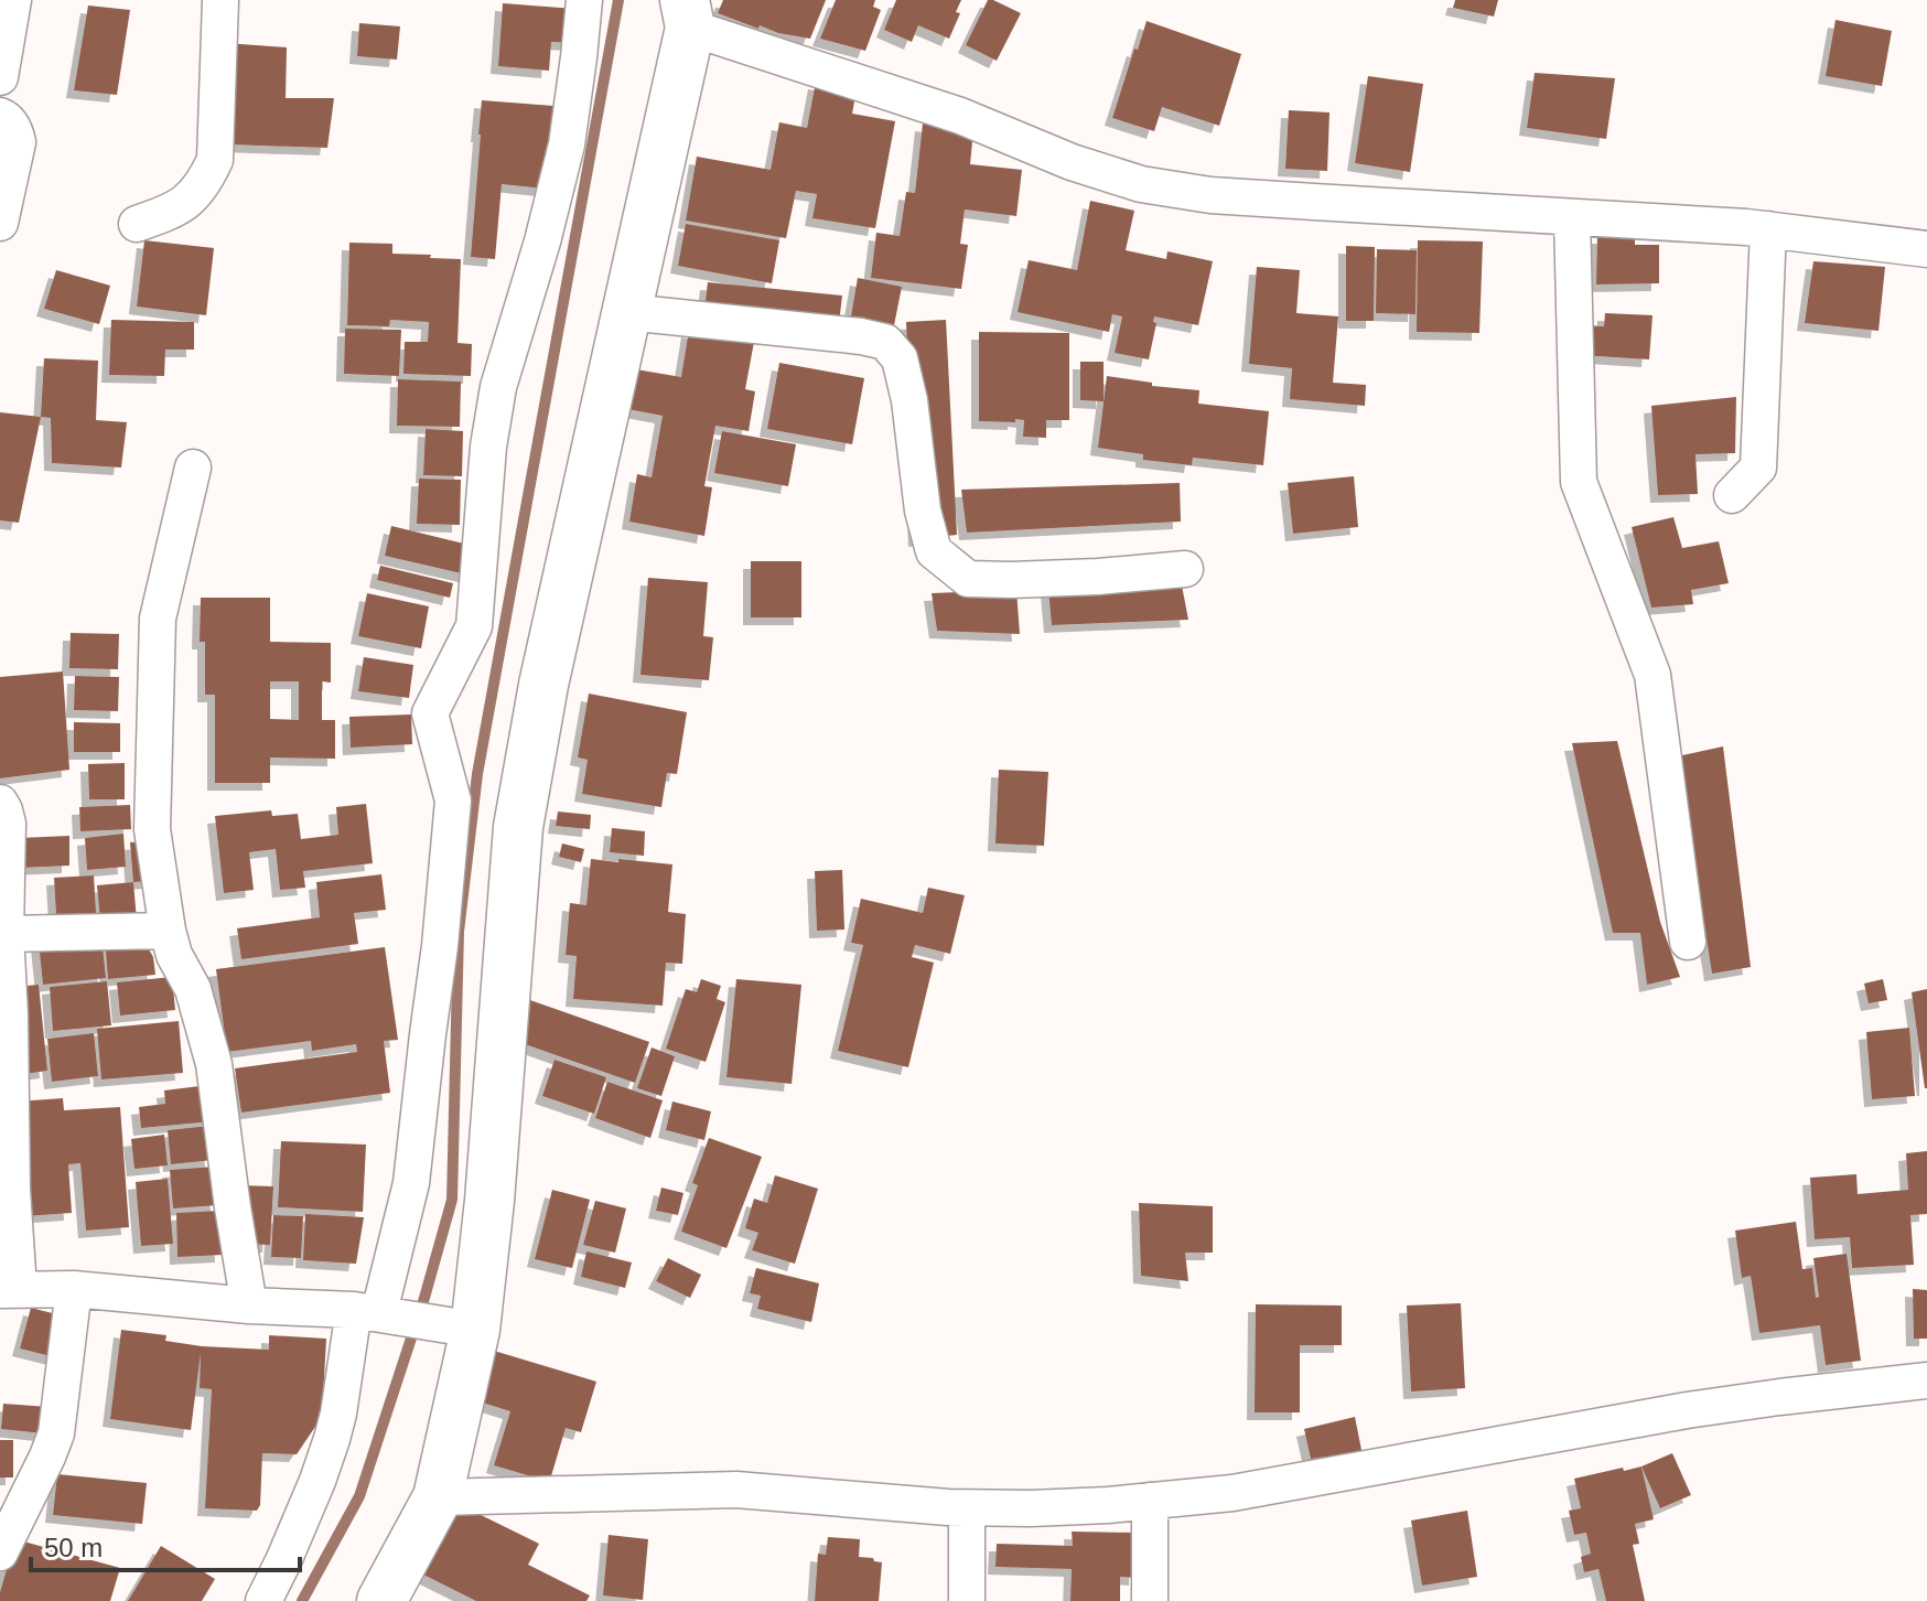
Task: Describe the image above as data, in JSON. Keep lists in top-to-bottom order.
{
  "scale_bar": "50 m"
}
